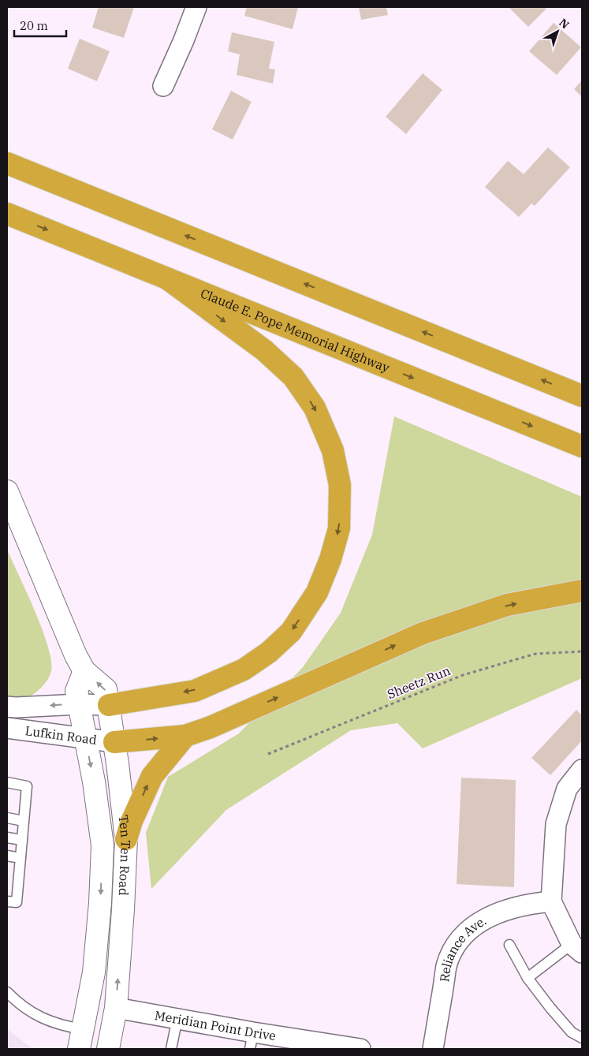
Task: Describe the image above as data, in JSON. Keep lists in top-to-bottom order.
{
  "streets": {
    "highway": ["Claude E. Pope Memorial Highway"],
    "main road": ["Ten Ten Road"],
    "street": ["Lufkin Road", "Reliance Ave.", "Meridian Point Drive"],
    "path": ["Sheetz Run"]
  },
  "crossings": [
    ["Lufkin Road", "Ten Ten Road"],
    ["Ten Ten Road", "Meridian Point Drive"]
  ],
  "scale_bar": "20 m",
  "north": "top right"
}
